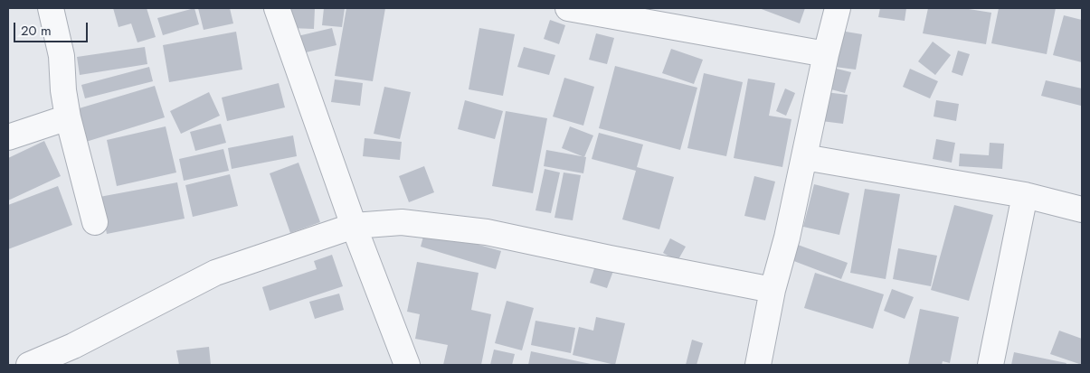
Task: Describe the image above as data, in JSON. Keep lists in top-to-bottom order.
{
  "scale_bar": "20 m"
}
